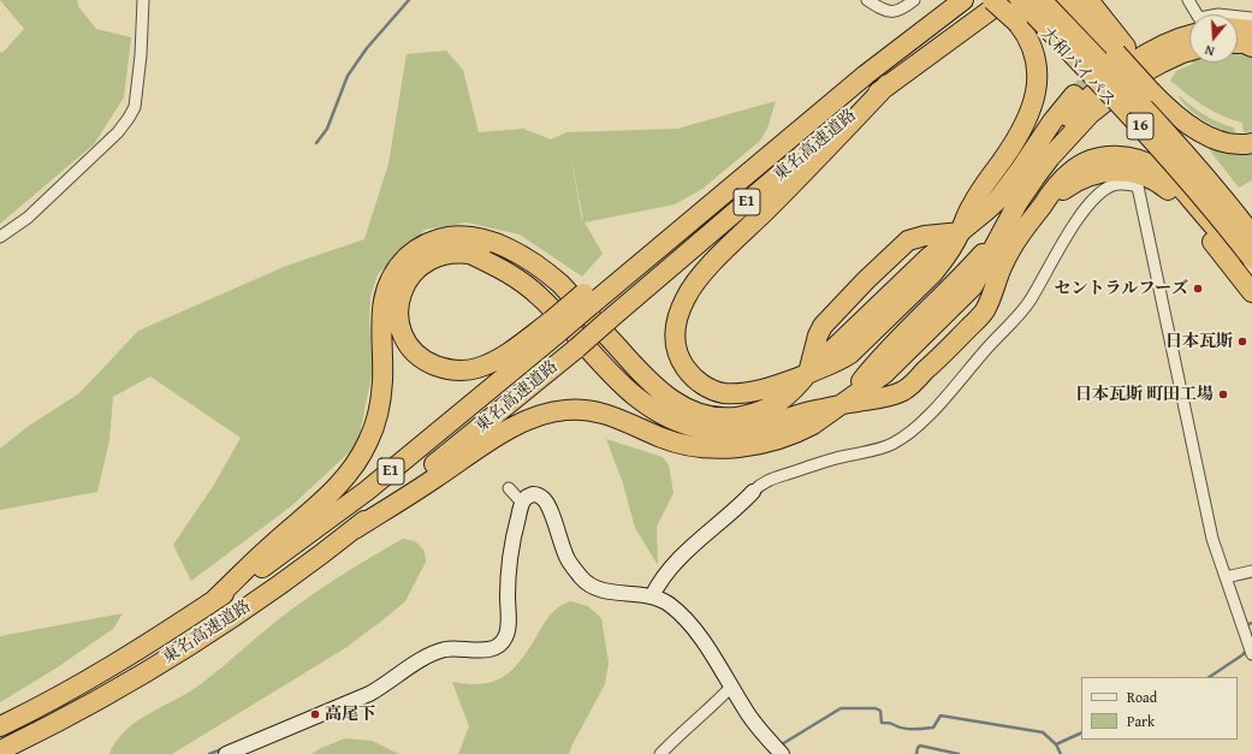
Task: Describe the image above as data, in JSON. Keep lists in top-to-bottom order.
{
  "streets": {
    "highway": [
      "大和バイパス",
      "16",
      "東名高速道路",
      "E1"
    ]
  },
  "crossings": [
    ["大和バイパス", "16"]
  ],
  "places": [
    "セントラルフーズ",
    "日本瓦斯",
    "日本瓦斯 町田工場",
    "高尾下"
  ],
  "legend": ["Road", "Park"],
  "north": "bottom"
}
